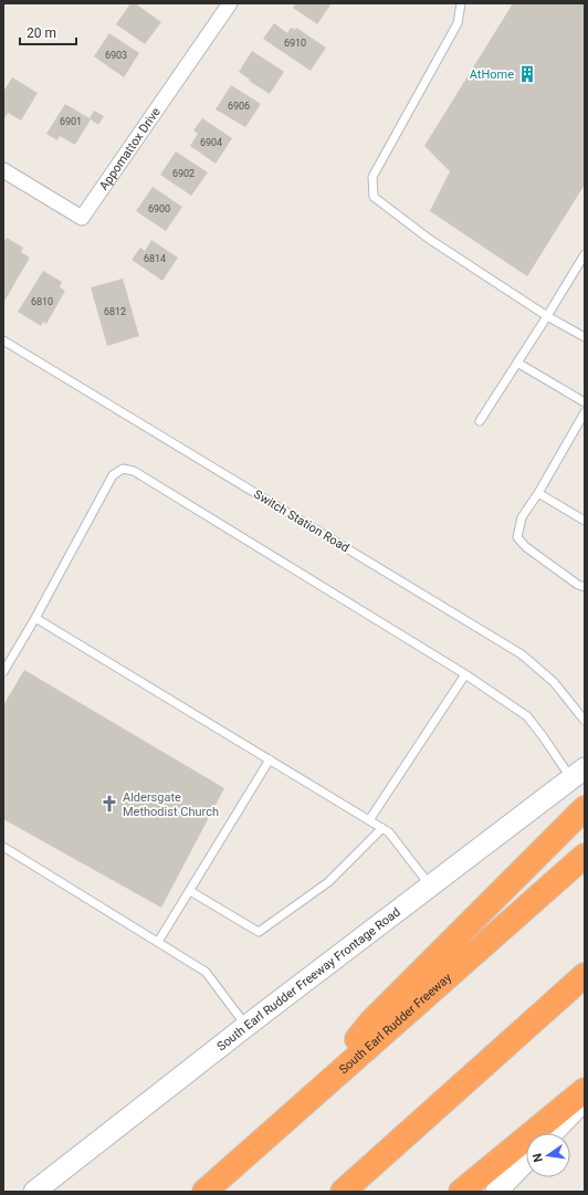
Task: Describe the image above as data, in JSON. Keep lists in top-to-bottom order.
{
  "streets": {
    "highway": ["South Earl Rudder Freeway"],
    "main road": ["South Earl Rudder Freeway Frontage Road"],
    "street": ["Appomattox Drive"],
    "lane": ["Switch Station Road"]
  },
  "places": {
    "building": ["AtHome"],
    "church": ["Aldersgate Methodist Church"]
  },
  "house_numbers": [
    "6910",
    "6903",
    "6906",
    "6901",
    "6904",
    "6902",
    "6900",
    "6814",
    "6810",
    "6812"
  ],
  "scale_bar": "20 m",
  "north": "left"
}
